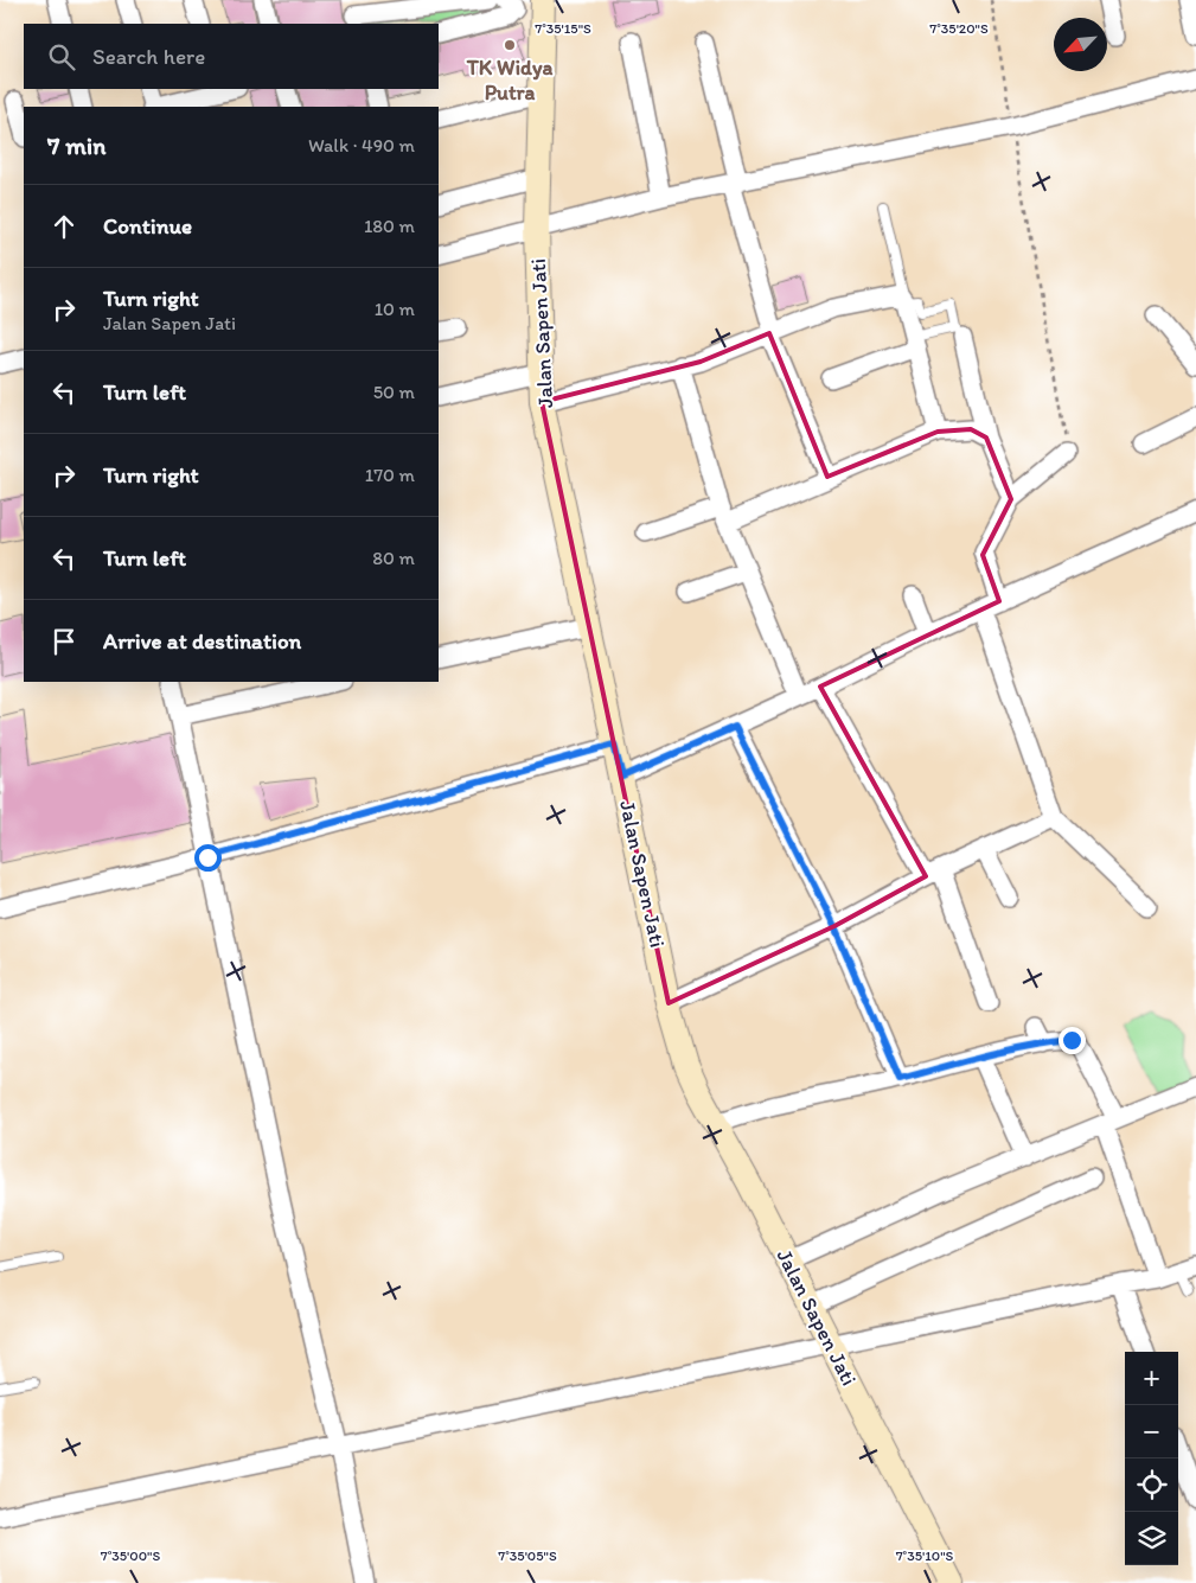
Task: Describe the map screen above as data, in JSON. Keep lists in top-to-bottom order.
{
  "streets": {
    "street": ["Jalan Sapen Jati"]
  },
  "places": ["TK Widya Putra"],
  "north": "bottom left",
  "page": {
    "search": "Search here",
    "heading": ["7 min", "Walk · 490 m"],
    "list": [
      ["Continue", "180 m"],
      ["Turn right", "Jalan Sapen Jati", "10 m"],
      ["Turn left", "50 m"],
      ["Turn right", "170 m"],
      ["Turn left", "80 m"],
      "Arrive at destination"
    ],
    "map_buttons": ["+", "−"]
  },
  "coordinates": [
    "7°35'15\"S",
    "7°35'20\"S",
    "7°35'00\"S",
    "7°35'05\"S",
    "7°35'10\"S"
  ]
}
